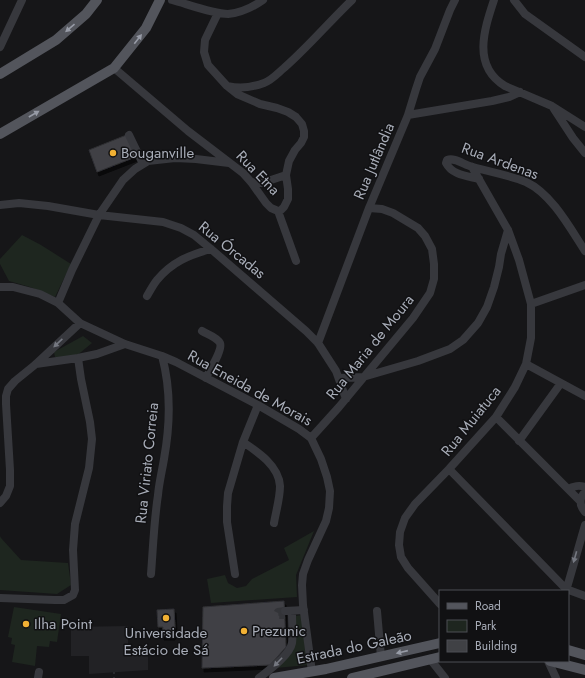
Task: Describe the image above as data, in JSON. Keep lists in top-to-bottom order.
{
  "streets": {
    "main road": ["Estrada do Galeão"],
    "street": [
      "Rua Jutlândia",
      "Rua Ardenas",
      "Rua Etna",
      "Rua Órcadas",
      "Rua Maria de Moura",
      "Rua Eneida de Morais",
      "Rua Muiatuca",
      "Rua Viriato Correia"
    ]
  },
  "crossings": [
    ["Rua Jutlândia", "Rua Órcadas"],
    ["Rua Jutlândia", "Rua Maria de Moura"],
    ["Rua Ardenas", "Rua Muiatuca"],
    ["Rua Órcadas", "Rua Maria de Moura"],
    ["Rua Maria de Moura", "Rua Eneida de Morais"],
    ["Rua Eneida de Morais", "Rua Viriato Correia"],
    ["Rua Eneida de Morais", "Estrada do Galeão"]
  ],
  "places": [
    "Bouganville",
    "Universidade Estácio de Sá",
    "Ilha Point",
    "Prezunic"
  ],
  "legend": ["Road", "Park", "Building"]
}
